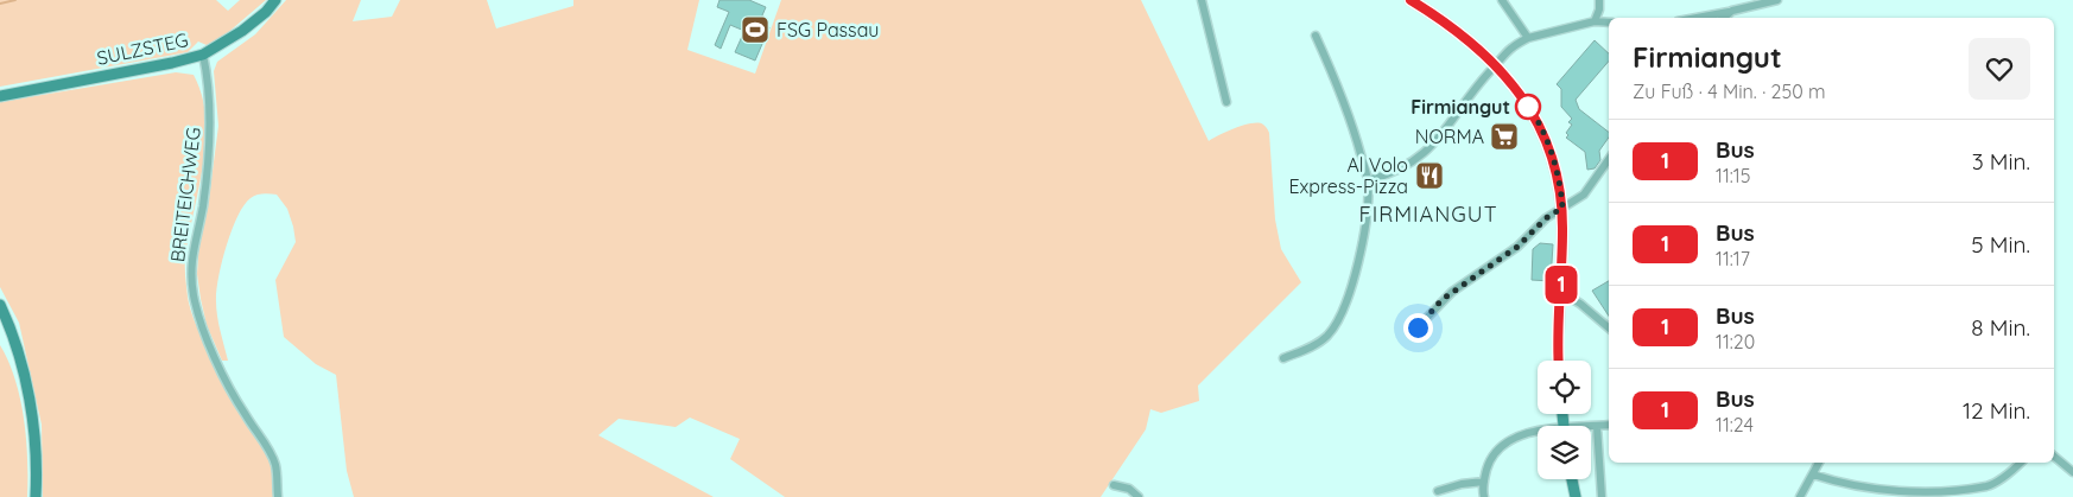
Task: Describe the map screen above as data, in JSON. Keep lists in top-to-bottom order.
{
  "streets": {
    "street": ["SULZSTEG", "BREITEICHWEG"]
  },
  "crossings": [
    ["SULZSTEG", "BREITEICHWEG"]
  ],
  "districts": ["FIRMIANGUT"],
  "places": {
    "sports": ["FSG Passau"],
    "other": ["Firmiangut"],
    "supermarket": ["NORMA"],
    "restaurant": ["Al Volo Express-Pizza"]
  },
  "lines": ["bus line 1"],
  "page": {
    "on_map": "1",
    "heading": ["Firmiangut", "Zu Fuß · 4 Min. · 250 m"],
    "list": [
      {
        "mark": "1",
        "name": "Bus",
        "note": "11:15",
        "value": "3 Min."
      },
      {
        "mark": "1",
        "name": "Bus",
        "note": "11:17",
        "value": "5 Min."
      },
      {
        "mark": "1",
        "name": "Bus",
        "note": "11:20",
        "value": "8 Min."
      },
      {
        "mark": "1",
        "name": "Bus",
        "note": "11:24",
        "value": "12 Min."
      }
    ]
  }
}
